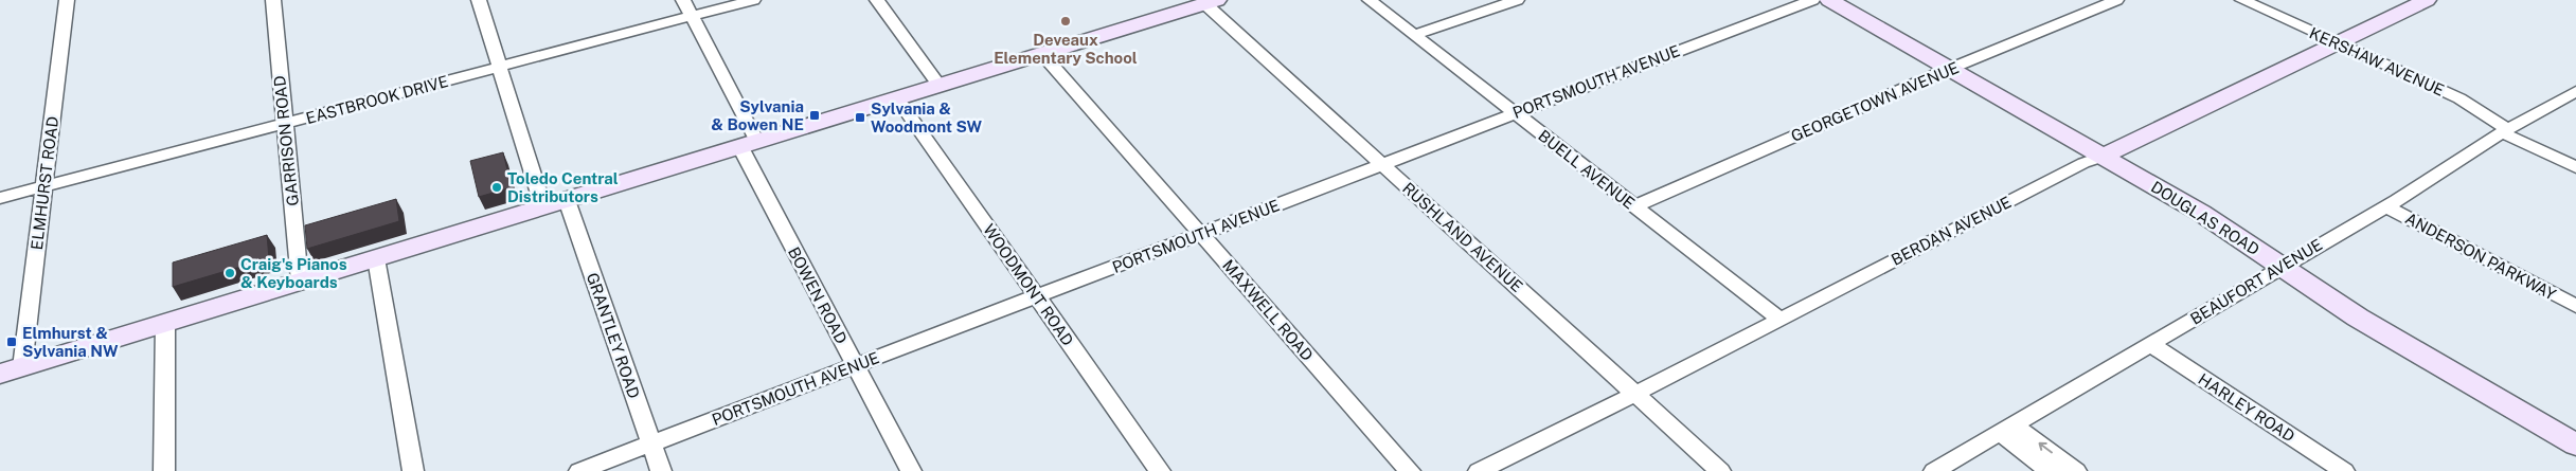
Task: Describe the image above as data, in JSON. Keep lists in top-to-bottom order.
{
  "streets": {
    "street": [
      "KERSHAW AVENUE",
      "PORTSMOUTH AVENUE",
      "EASTBROOK DRIVE",
      "GEORGETOWN AVENUE",
      "GARRISON ROAD",
      "BUELL AVENUE",
      "ELMHURST ROAD",
      "DOUGLAS ROAD",
      "BERDAN AVENUE",
      "RUSHLAND AVENUE",
      "ANDERSON PARKWAY",
      "BEAUFORT AVENUE",
      "WOODMONT ROAD",
      "BOWEN ROAD",
      "MAXWELL ROAD",
      "GRANTLEY ROAD",
      "HARLEY ROAD"
    ]
  },
  "crossings": [
    ["KERSHAW AVENUE", "BERDAN AVENUE"],
    ["KERSHAW AVENUE", "BEAUFORT AVENUE"],
    ["PORTSMOUTH AVENUE", "BUELL AVENUE"],
    ["PORTSMOUTH AVENUE", "RUSHLAND AVENUE"],
    ["PORTSMOUTH AVENUE", "WOODMONT ROAD"],
    ["PORTSMOUTH AVENUE", "BOWEN ROAD"],
    ["PORTSMOUTH AVENUE", "MAXWELL ROAD"],
    ["PORTSMOUTH AVENUE", "GRANTLEY ROAD"],
    ["EASTBROOK DRIVE", "GARRISON ROAD"],
    ["EASTBROOK DRIVE", "ELMHURST ROAD"],
    ["EASTBROOK DRIVE", "BOWEN ROAD"],
    ["GEORGETOWN AVENUE", "BUELL AVENUE"],
    ["GEORGETOWN AVENUE", "DOUGLAS ROAD"],
    ["BUELL AVENUE", "BERDAN AVENUE"],
    ["DOUGLAS ROAD", "BERDAN AVENUE"],
    ["DOUGLAS ROAD", "BEAUFORT AVENUE"],
    ["BERDAN AVENUE", "RUSHLAND AVENUE"],
    ["ANDERSON PARKWAY", "BEAUFORT AVENUE"],
    ["BEAUFORT AVENUE", "HARLEY ROAD"]
  ],
  "places": {
    "other": ["Deveaux Elementary School", "Toledo Central Distributors", "Craig's Pianos & Keyboards"],
    "transit": ["Sylvania & Bowen NE", "Sylvania & Woodmont SW", "Elmhurst & Sylvania NW"]
  }
}
